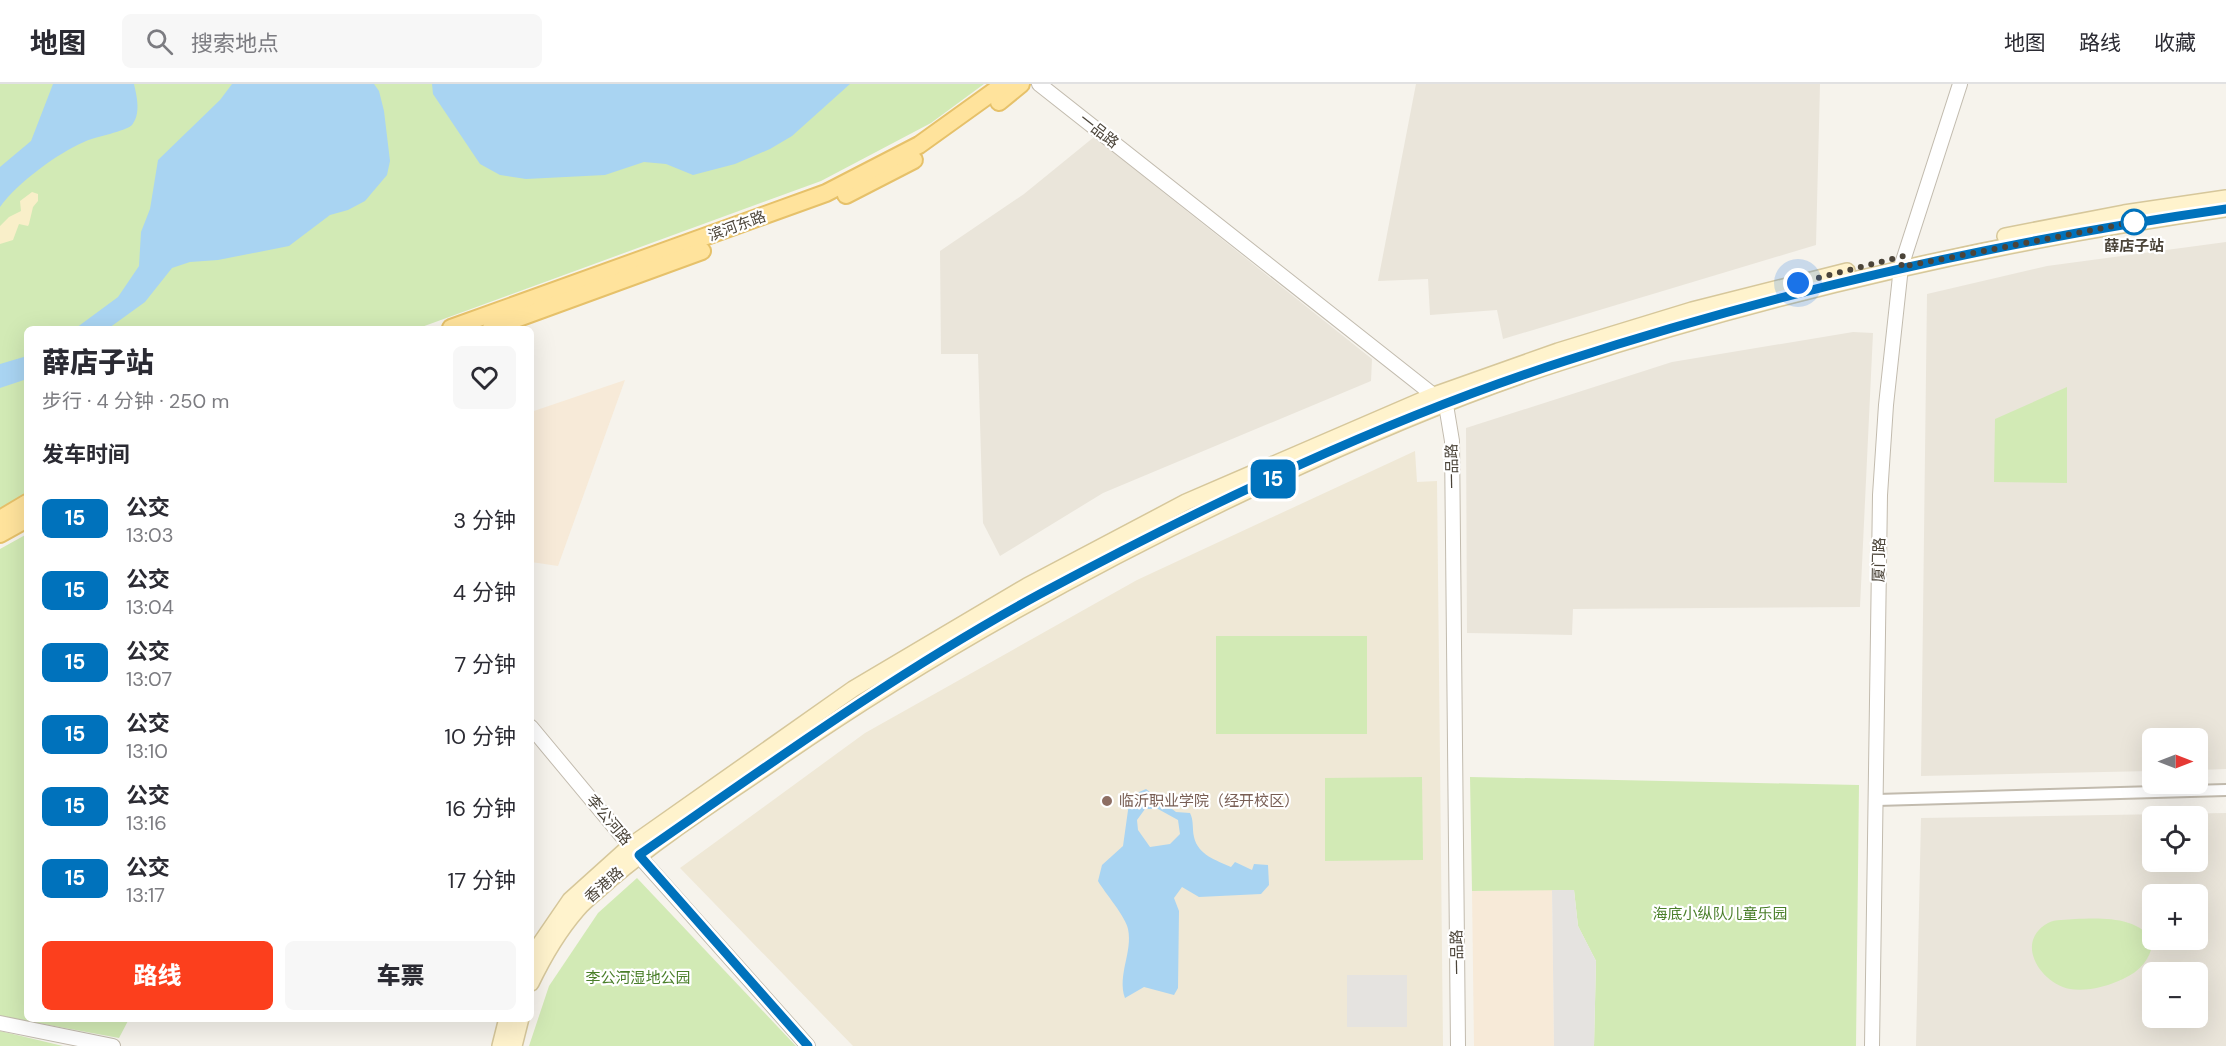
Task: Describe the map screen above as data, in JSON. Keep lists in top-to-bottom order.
{
  "streets": {
    "main road": ["滨河东路", "香港路"],
    "street": ["一品路", "厦门路", "李公河路"]
  },
  "crossings": [
    ["一品路", "香港路"],
    ["厦门路", "香港路"],
    ["李公河路", "香港路"]
  ],
  "parks": ["海底小纵队儿童乐园", "李公河湿地公园"],
  "places": ["薛店子站", "临沂职业学院（经开校区）"],
  "lines": ["bus line 15"],
  "north": "right",
  "page": {
    "header": "地图",
    "search": "搜索地点",
    "nav": ["地图", "路线", "收藏"],
    "on_map": "15",
    "heading": [
      ["薛店子站", "步行 · 4 分钟 · 250 m"],
      "发车时间"
    ],
    "list": [
      {
        "mark": "15",
        "name": "公交",
        "note": "13:03",
        "value": "3 分钟"
      },
      {
        "mark": "15",
        "name": "公交",
        "note": "13:04",
        "value": "4 分钟"
      },
      {
        "mark": "15",
        "name": "公交",
        "note": "13:07",
        "value": "7 分钟"
      },
      {
        "mark": "15",
        "name": "公交",
        "note": "13:10",
        "value": "10 分钟"
      },
      {
        "mark": "15",
        "name": "公交",
        "note": "13:16",
        "value": "16 分钟"
      },
      {
        "mark": "15",
        "name": "公交",
        "note": "13:17",
        "value": "17 分钟"
      }
    ],
    "map_buttons": ["+", "−"],
    "buttons": ["路线", "车票"]
  }
}
